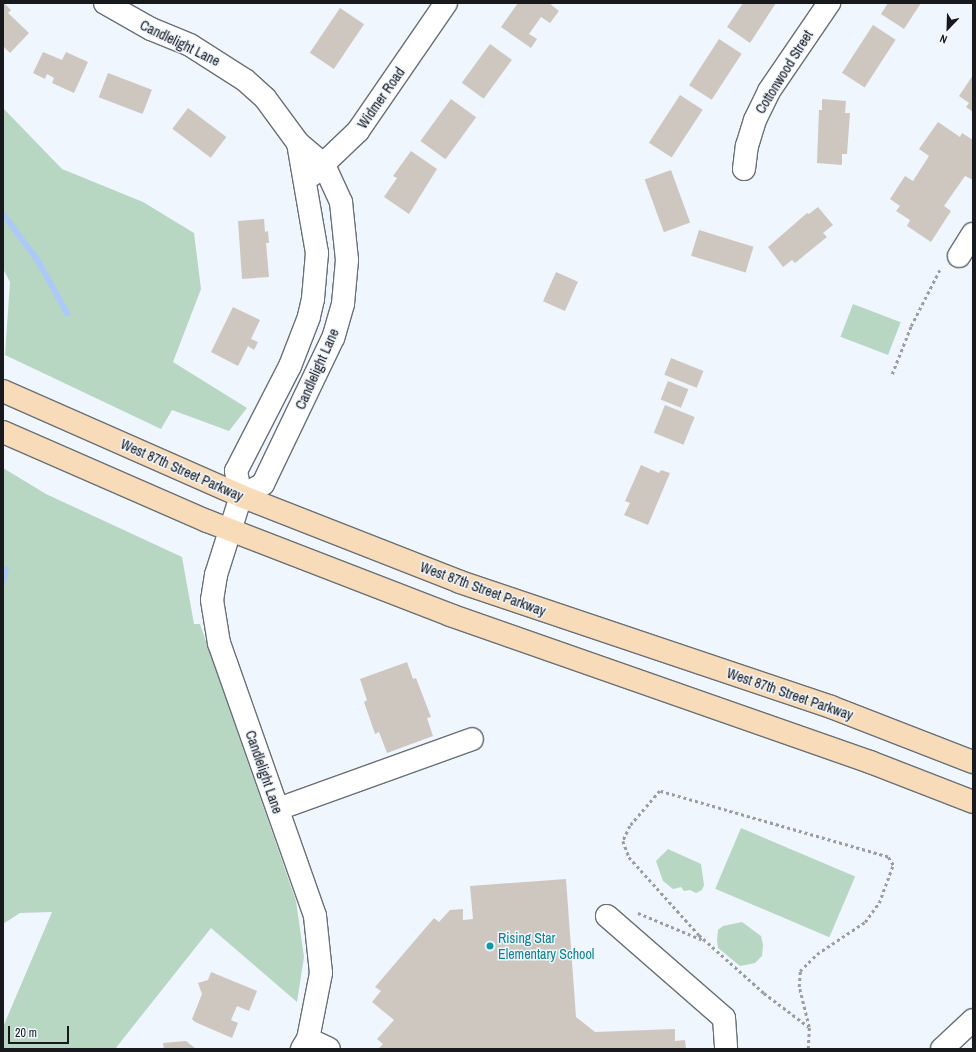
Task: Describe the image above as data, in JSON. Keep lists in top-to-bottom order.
{
  "streets": {
    "main road": ["West 87th Street Parkway"],
    "street": ["Candlelight Lane", "Cottonwood Street", "Widmer Road"]
  },
  "crossings": [
    ["Candlelight Lane", "Widmer Road"],
    ["Candlelight Lane", "West 87th Street Parkway"]
  ],
  "places": ["Rising Star Elementary School"],
  "scale_bar": "20 m",
  "north": "bottom left"
}
